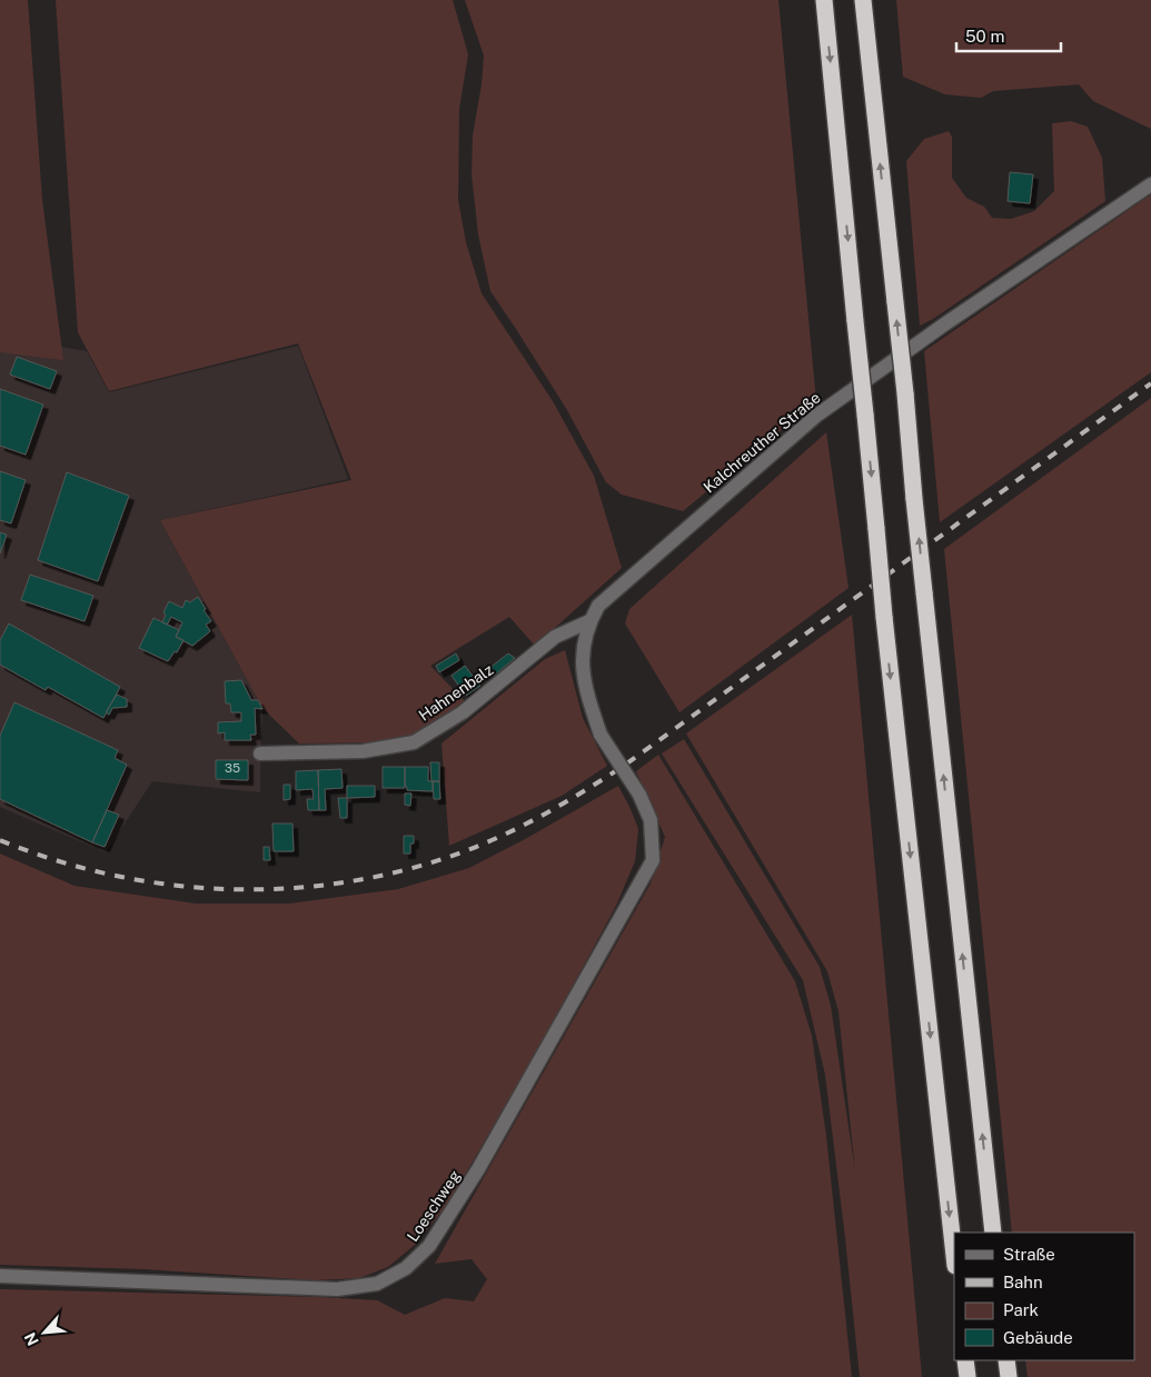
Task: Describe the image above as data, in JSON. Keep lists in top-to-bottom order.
{
  "streets": {
    "street": ["Kalchreuther Straße", "Hahnenbalz", "Loeschweg"]
  },
  "crossings": [
    ["Kalchreuther Straße", "Hahnenbalz"],
    ["Kalchreuther Straße", "Loeschweg"]
  ],
  "house_numbers": ["35"],
  "legend": [
    "Straße",
    "Bahn",
    "Park",
    "Gebäude"
  ],
  "scale_bar": "50 m",
  "north": "bottom left"
}
